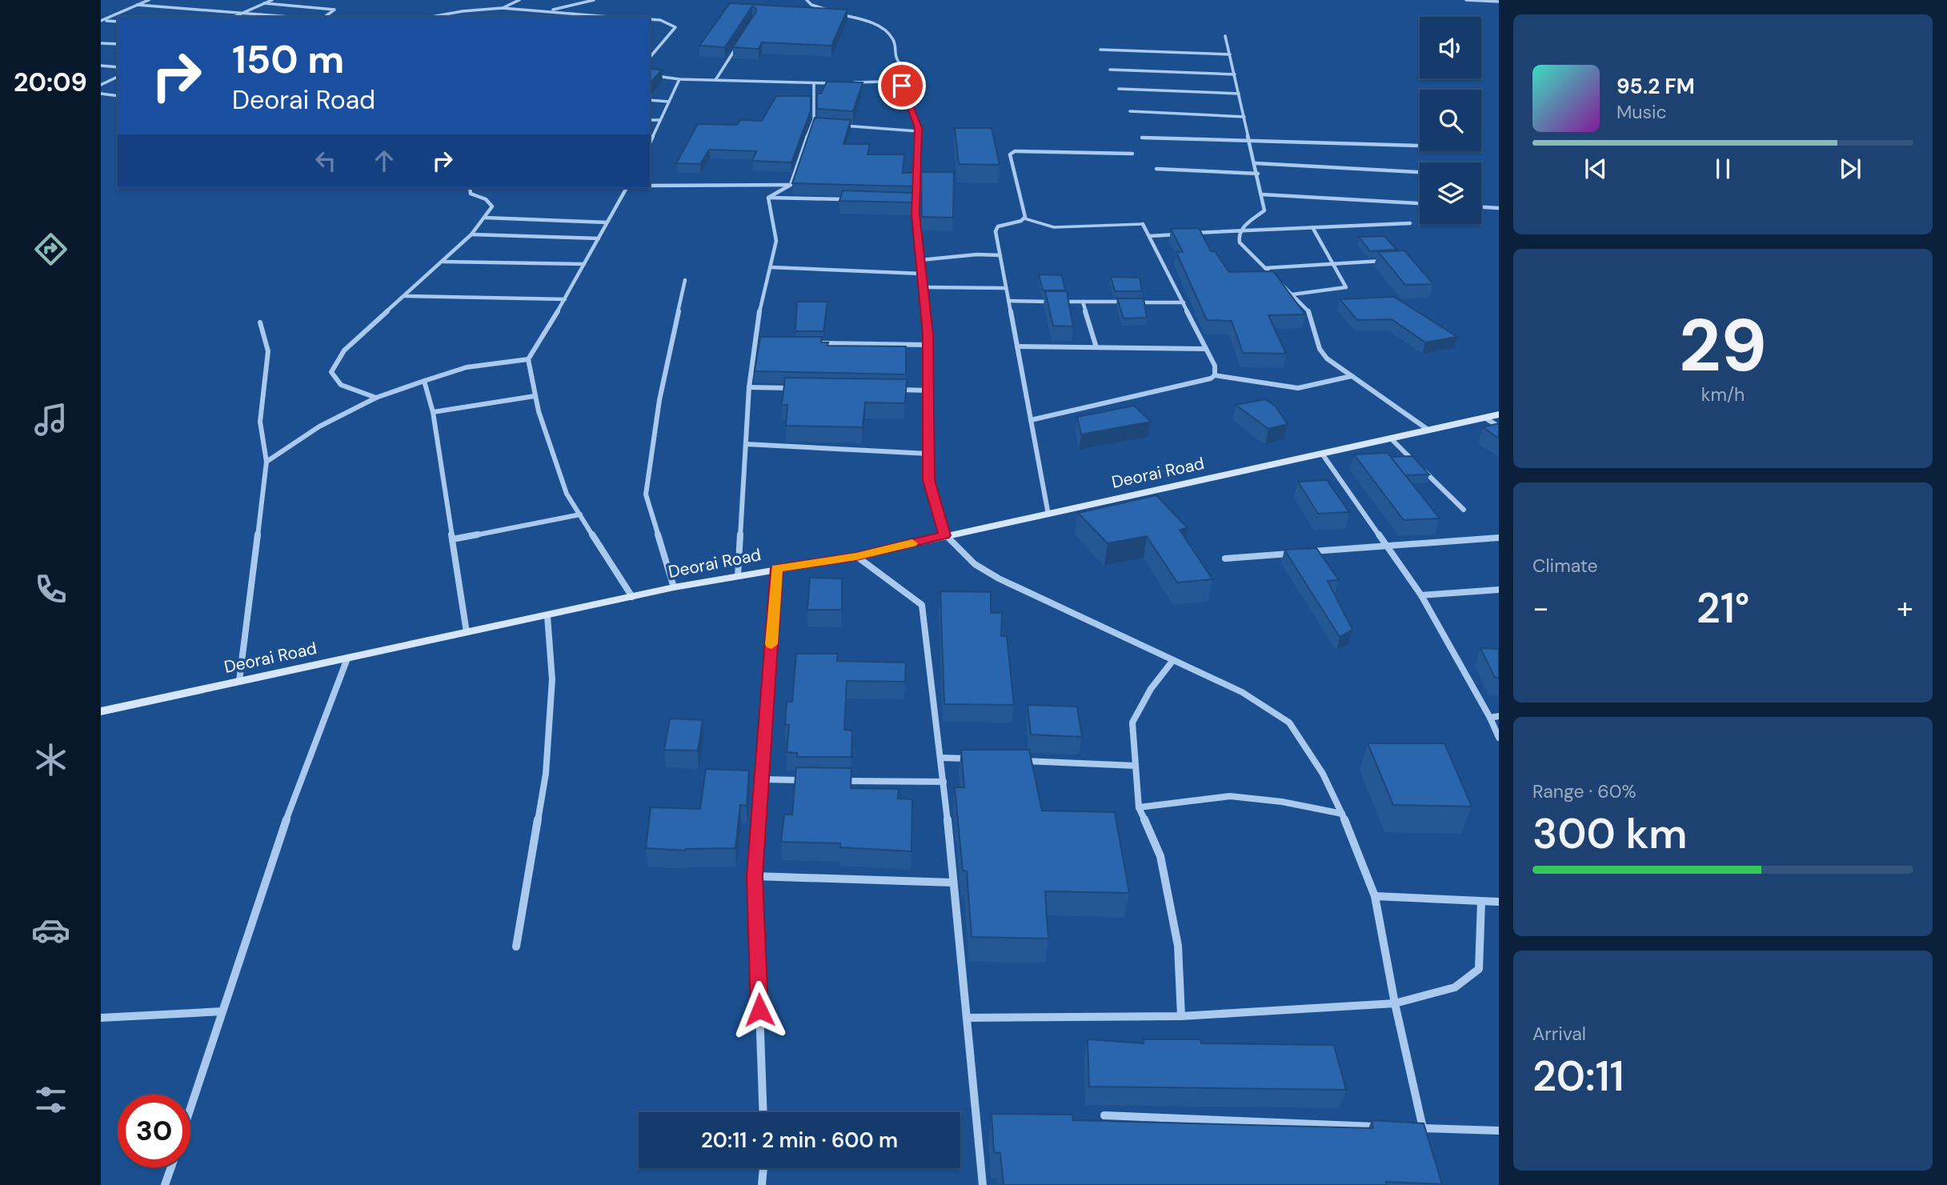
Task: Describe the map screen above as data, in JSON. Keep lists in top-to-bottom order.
{
  "streets": {
    "street": ["Deorai Road"]
  },
  "page": {
    "tabs": "20:09",
    "turn": ["150 m", "Deorai Road"],
    "song": ["95.2 FM", "Music"],
    "tile": [
      ["29", "km/h"],
      "Climate",
      ["Range · 60%", "300 km"],
      ["Arrival", "20:11"]
    ],
    "heat": ["−", "21°", "+"],
    "limit": "30",
    "trip": "20:11 · 2 min · 600 m"
  }
}
